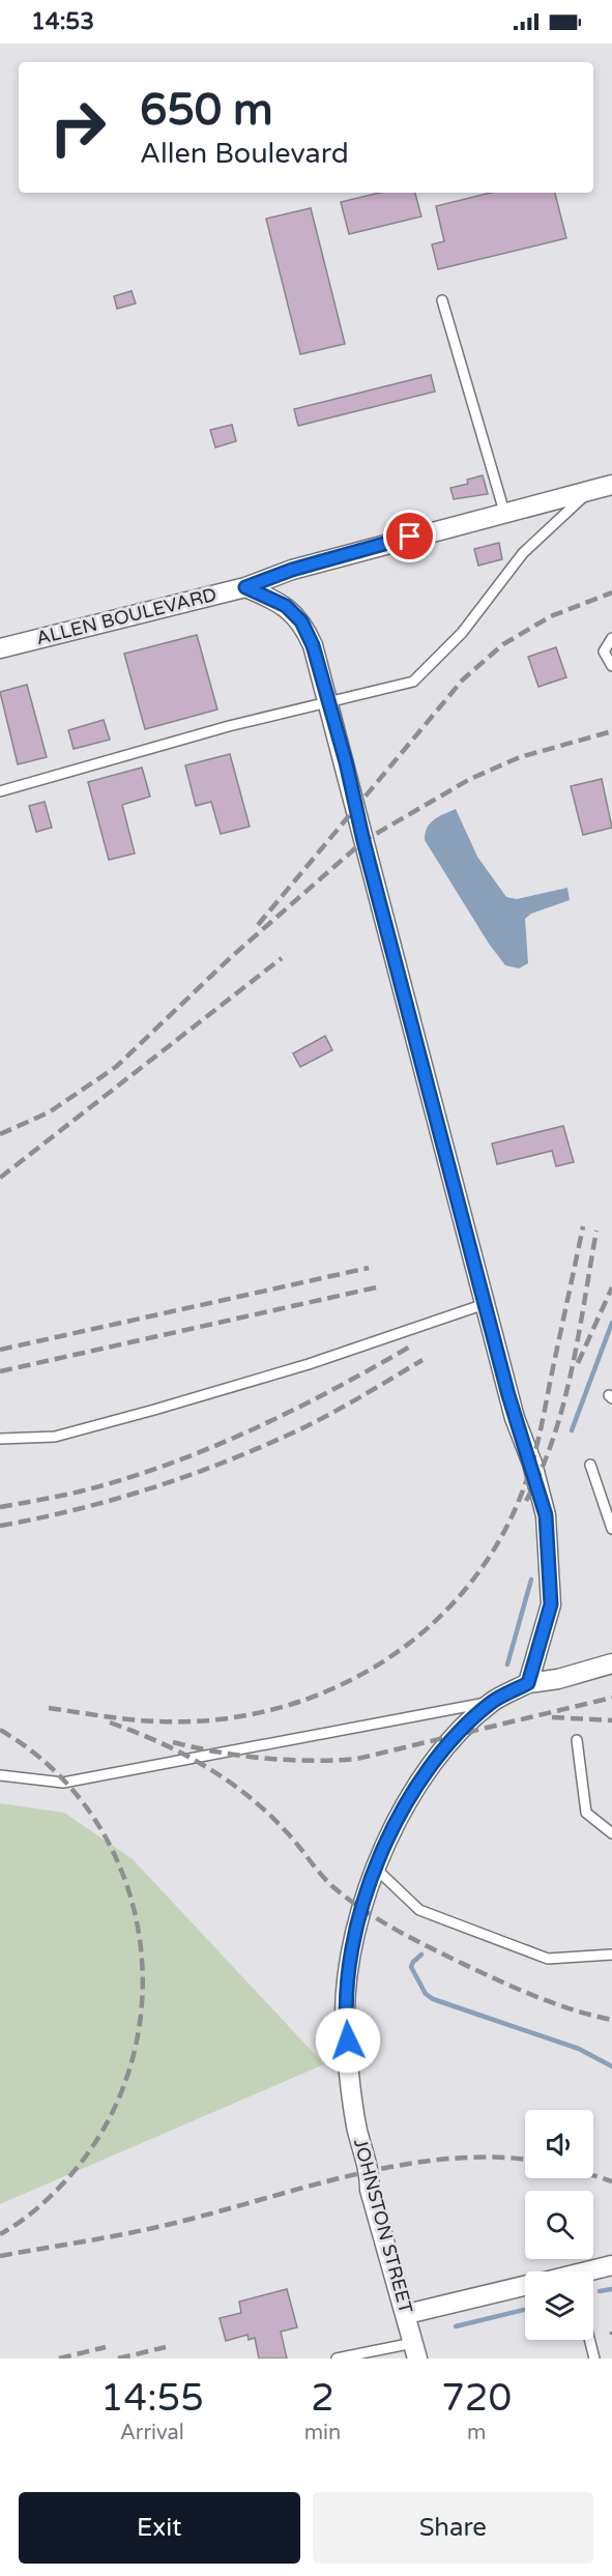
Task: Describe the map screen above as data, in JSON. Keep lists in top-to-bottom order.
{
  "streets": {
    "street": ["ALLEN BOULEVARD", "JOHNSTON STREET"]
  },
  "page": {
    "status": "14:53",
    "turn": ["650 m", "Allen Boulevard"],
    "eta": [
      "14:55",
      "Arrival",
      "2",
      "min",
      "720",
      "m"
    ],
    "buttons": ["Exit", "Share"]
  }
}
